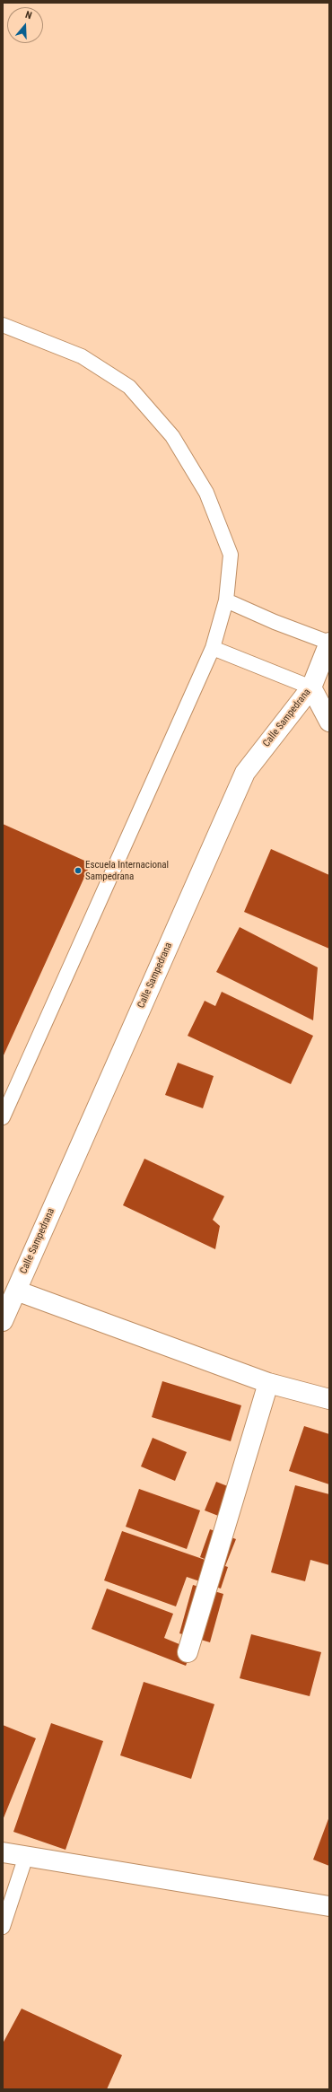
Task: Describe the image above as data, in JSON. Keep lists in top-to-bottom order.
{
  "streets": {
    "street": ["Calle Sampedrana"]
  },
  "places": ["Escuela Internacional Sampedrana"],
  "north": "top"
}
